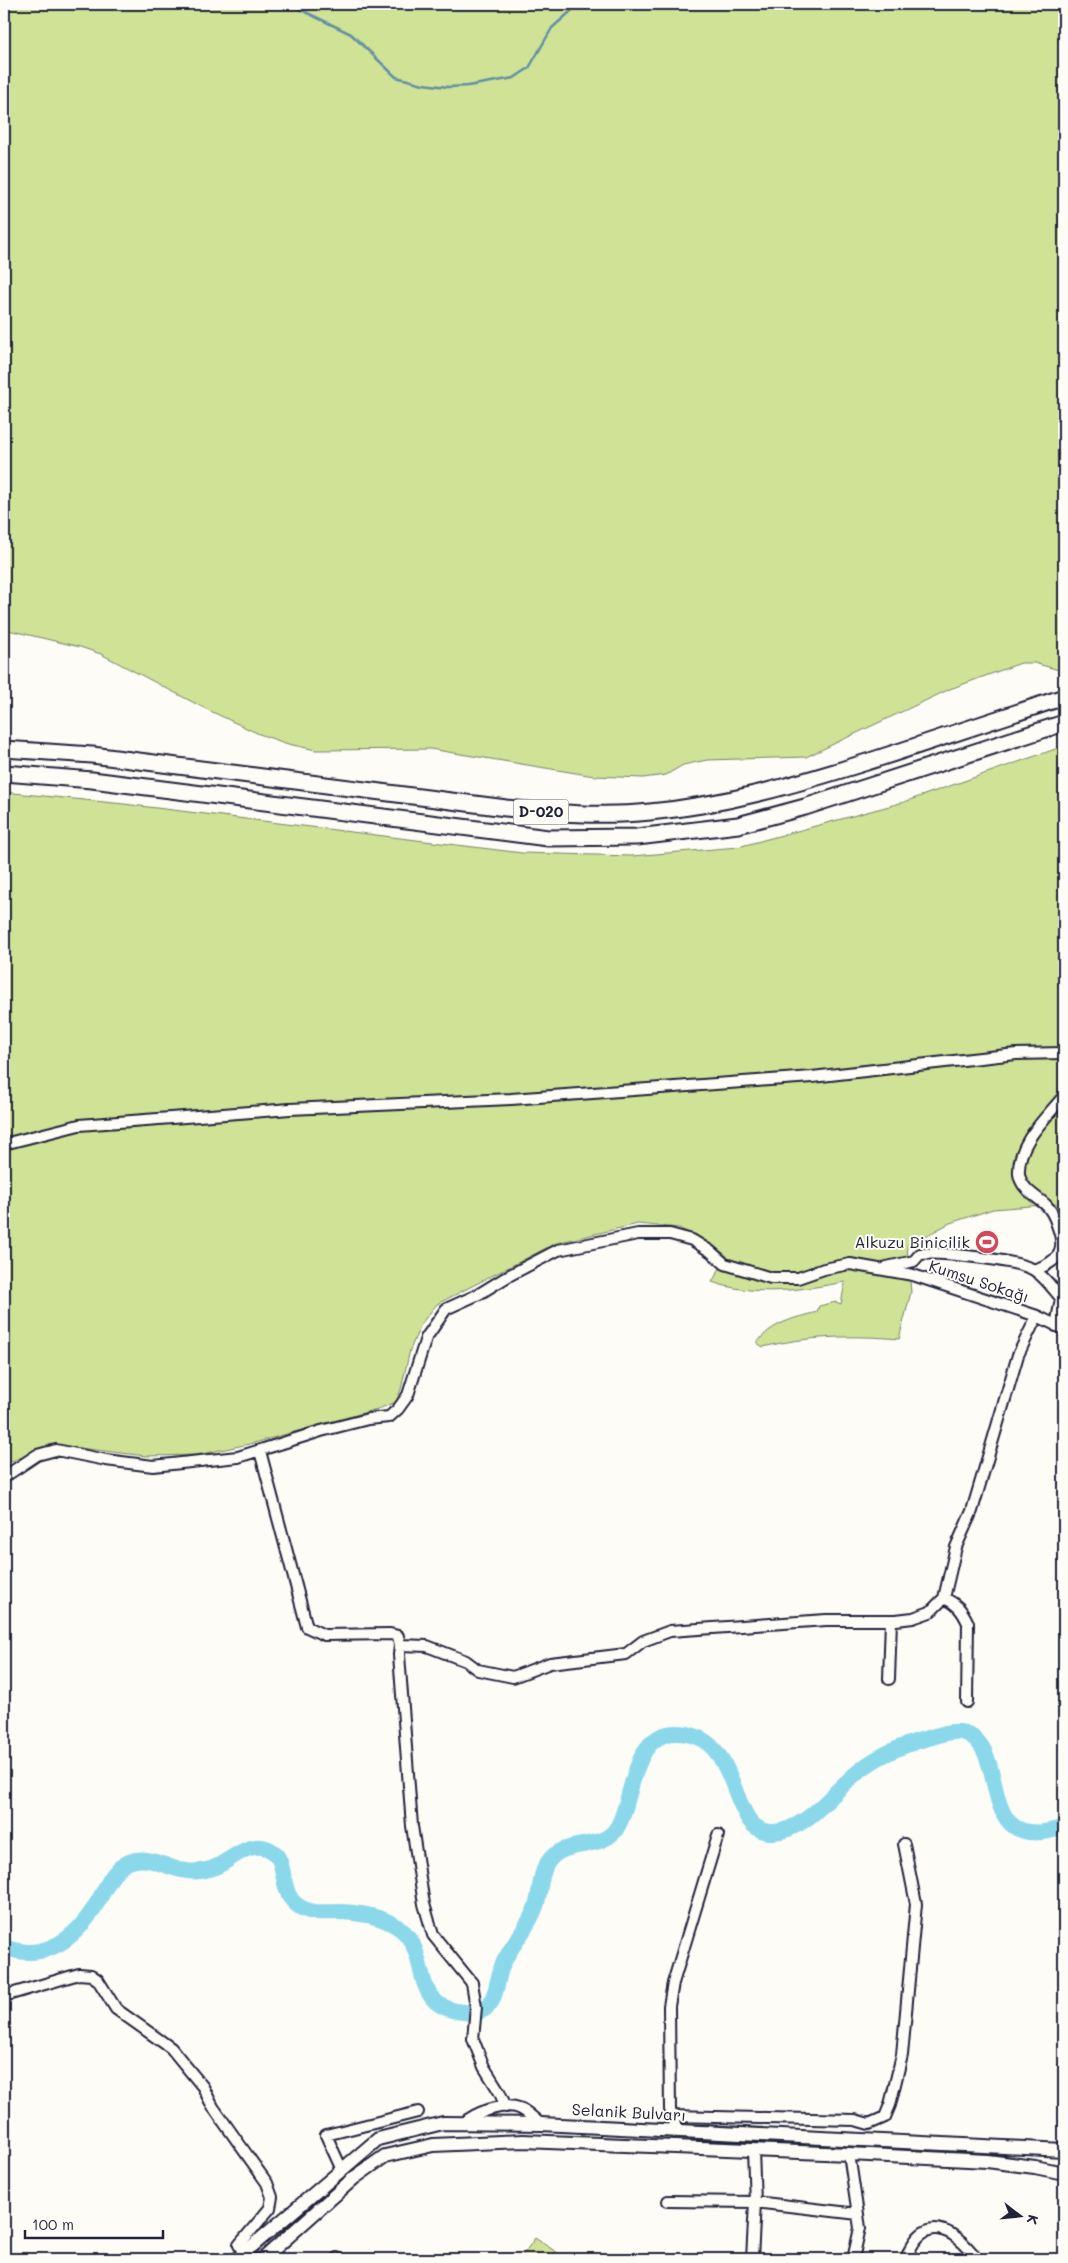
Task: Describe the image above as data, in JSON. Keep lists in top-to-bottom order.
{
  "streets": {
    "highway": ["D-020"],
    "main road": ["Selanik Bulvarı"],
    "street": ["Kumsu Sokağı"]
  },
  "places": {
    "sports": ["Alkuzu Binicilik"]
  },
  "scale_bar": "100 m",
  "north": "right"
}
